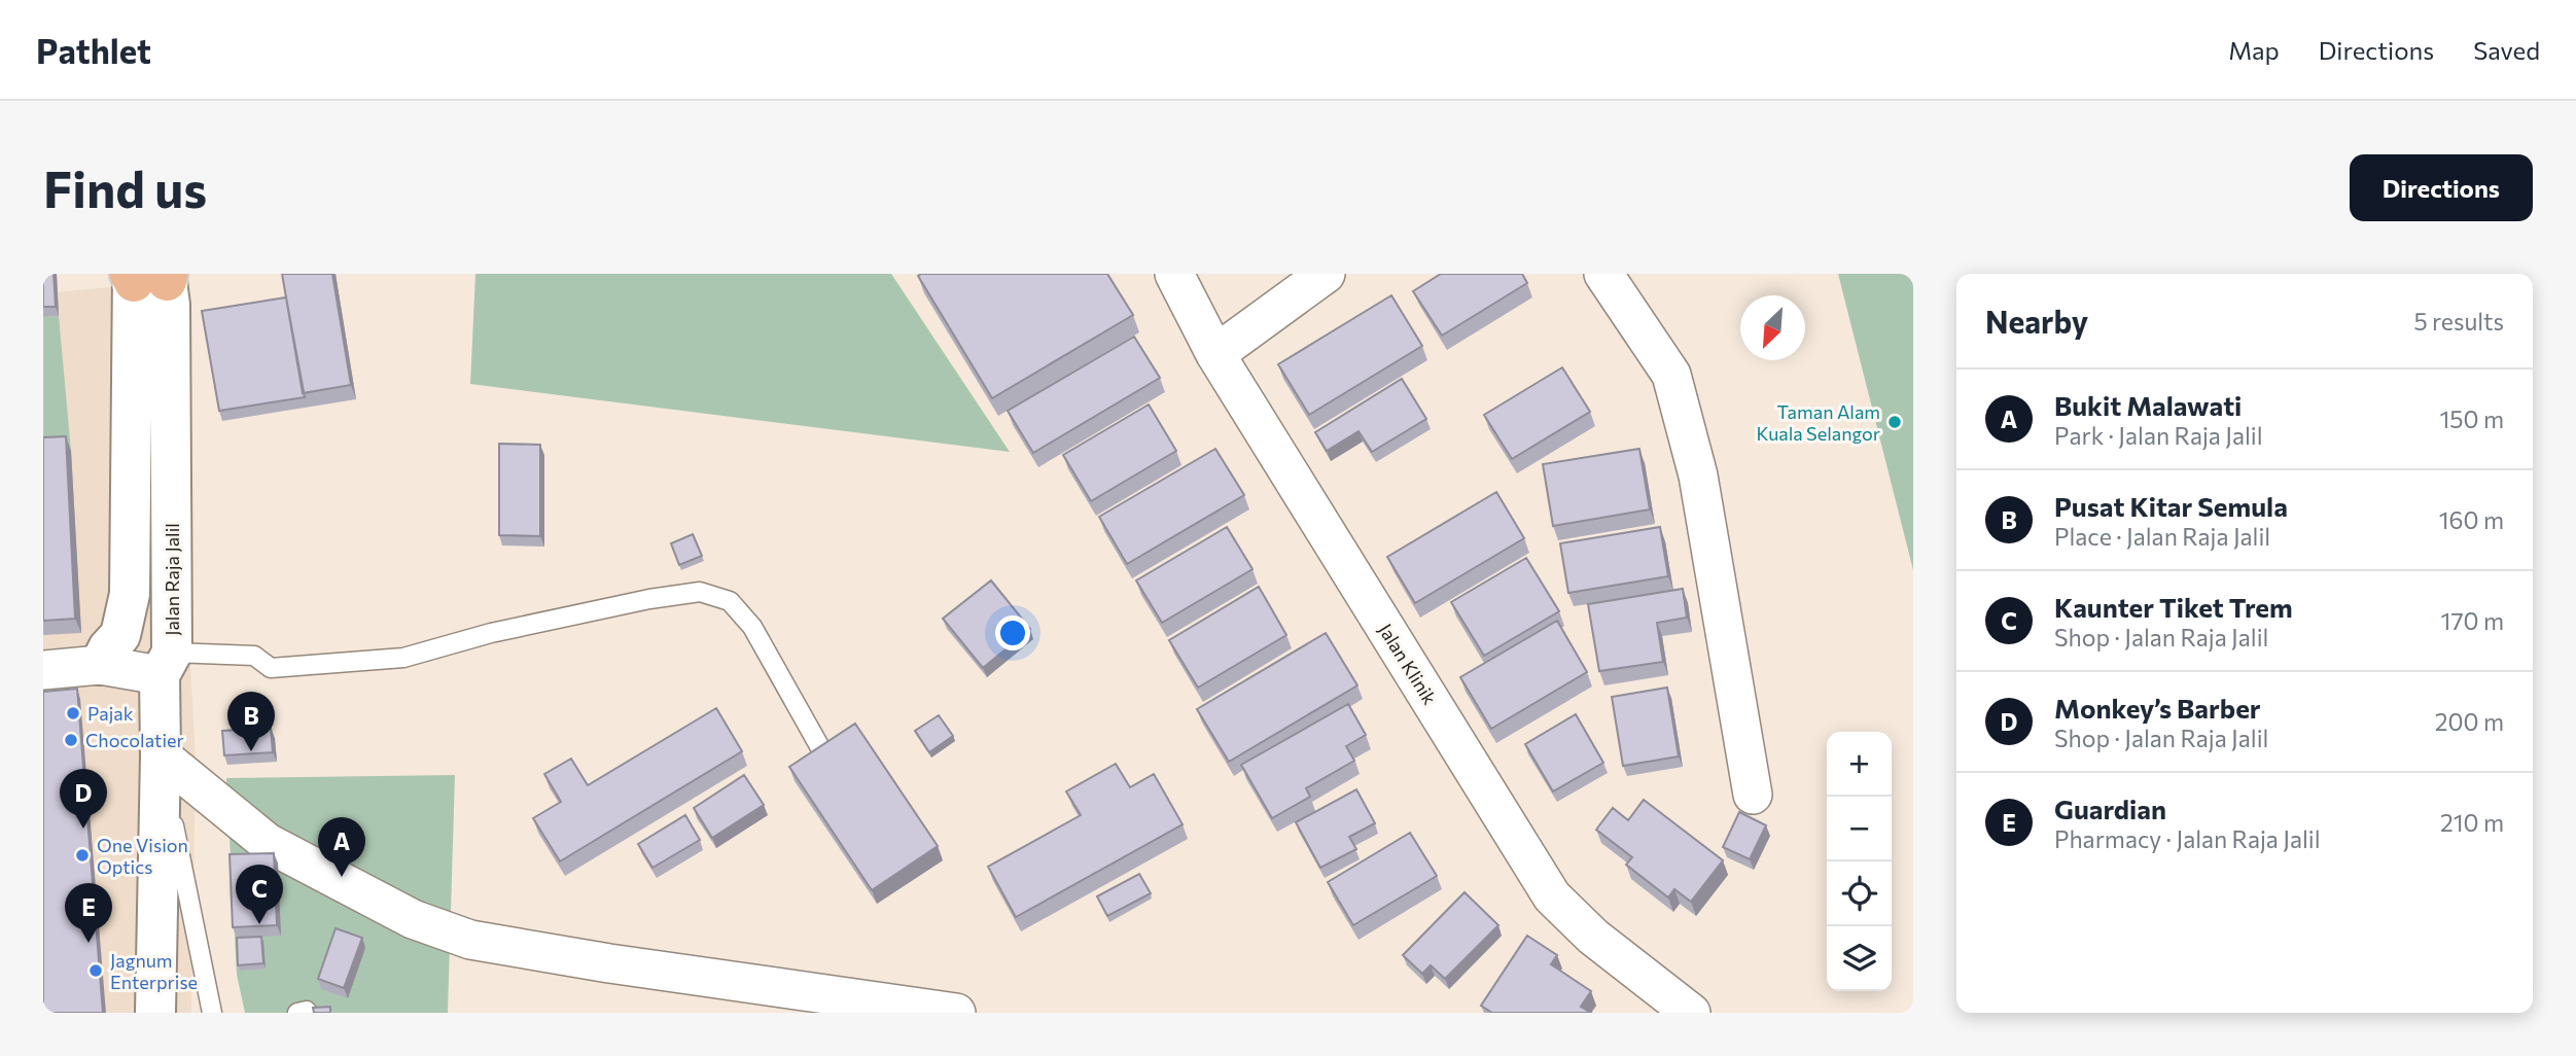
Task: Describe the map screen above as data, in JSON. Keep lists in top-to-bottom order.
{
  "streets": {
    "street": ["Jalan Raja Jalil", "Jalan Klinik"]
  },
  "places": [
    "Taman Alam Kuala Selangor",
    "Pajak",
    "Chocolatier",
    "One Vision Optics",
    "Jagnum Enterprise"
  ],
  "north": "bottom left",
  "page": {
    "header": "Pathlet",
    "nav": ["Map", "Directions", "Saved"],
    "buttons": "Directions",
    "title": "Find us",
    "heading": ["Nearby", "5 results"],
    "list": [
      {
        "mark": "A",
        "name": "Bukit Malawati",
        "note": "Park · Jalan Raja Jalil",
        "value": "150 m"
      },
      {
        "mark": "B",
        "name": "Pusat Kitar Semula",
        "note": "Place · Jalan Raja Jalil",
        "value": "160 m"
      },
      {
        "mark": "C",
        "name": "Kaunter Tiket Trem",
        "note": "Shop · Jalan Raja Jalil",
        "value": "170 m"
      },
      {
        "mark": "D",
        "name": "Monkey’s Barber",
        "note": "Shop · Jalan Raja Jalil",
        "value": "200 m"
      },
      {
        "mark": "E",
        "name": "Guardian",
        "note": "Pharmacy · Jalan Raja Jalil",
        "value": "210 m"
      }
    ],
    "pins": [
      "B",
      "D",
      "A",
      "C",
      "E"
    ],
    "map_buttons": ["+", "−"]
  }
}
